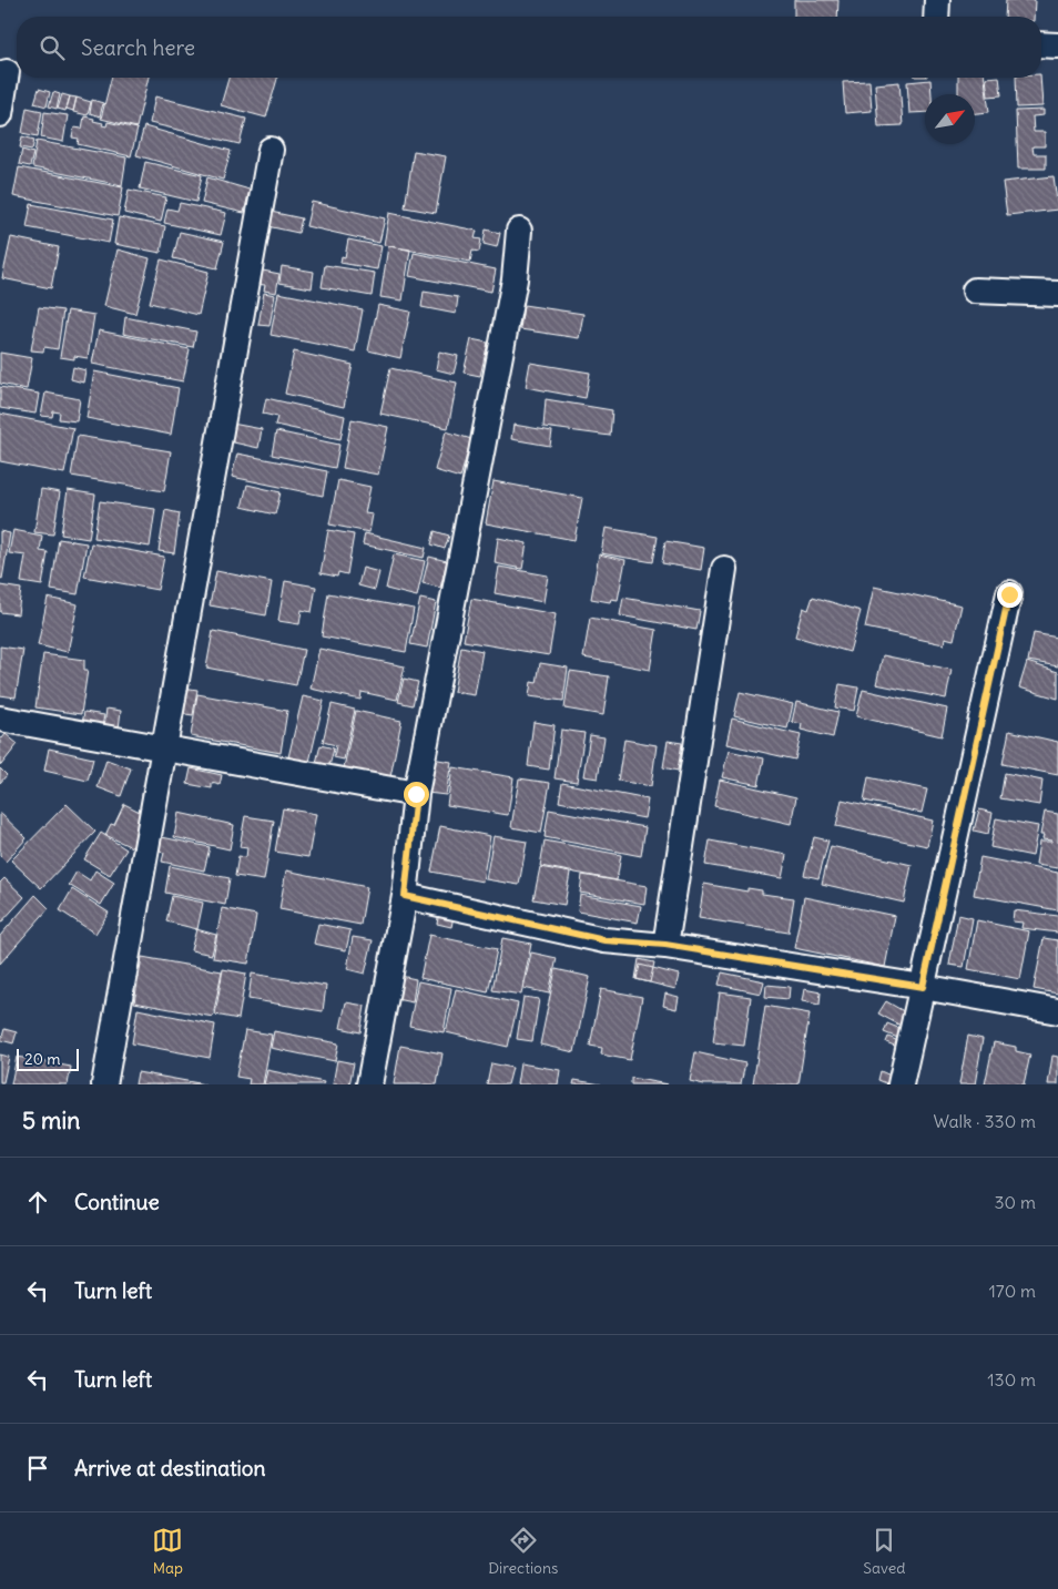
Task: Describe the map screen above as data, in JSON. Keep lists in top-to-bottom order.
{
  "scale_bar": "20 m",
  "north": "top right",
  "page": {
    "search": "Search here",
    "scale": "20 m",
    "heading": ["5 min", "Walk · 330 m"],
    "list": [
      ["Continue", "30 m"],
      ["Turn left", "170 m"],
      ["Turn left", "130 m"],
      "Arrive at destination"
    ],
    "nav": ["Map", "Directions", "Saved"]
  }
}
